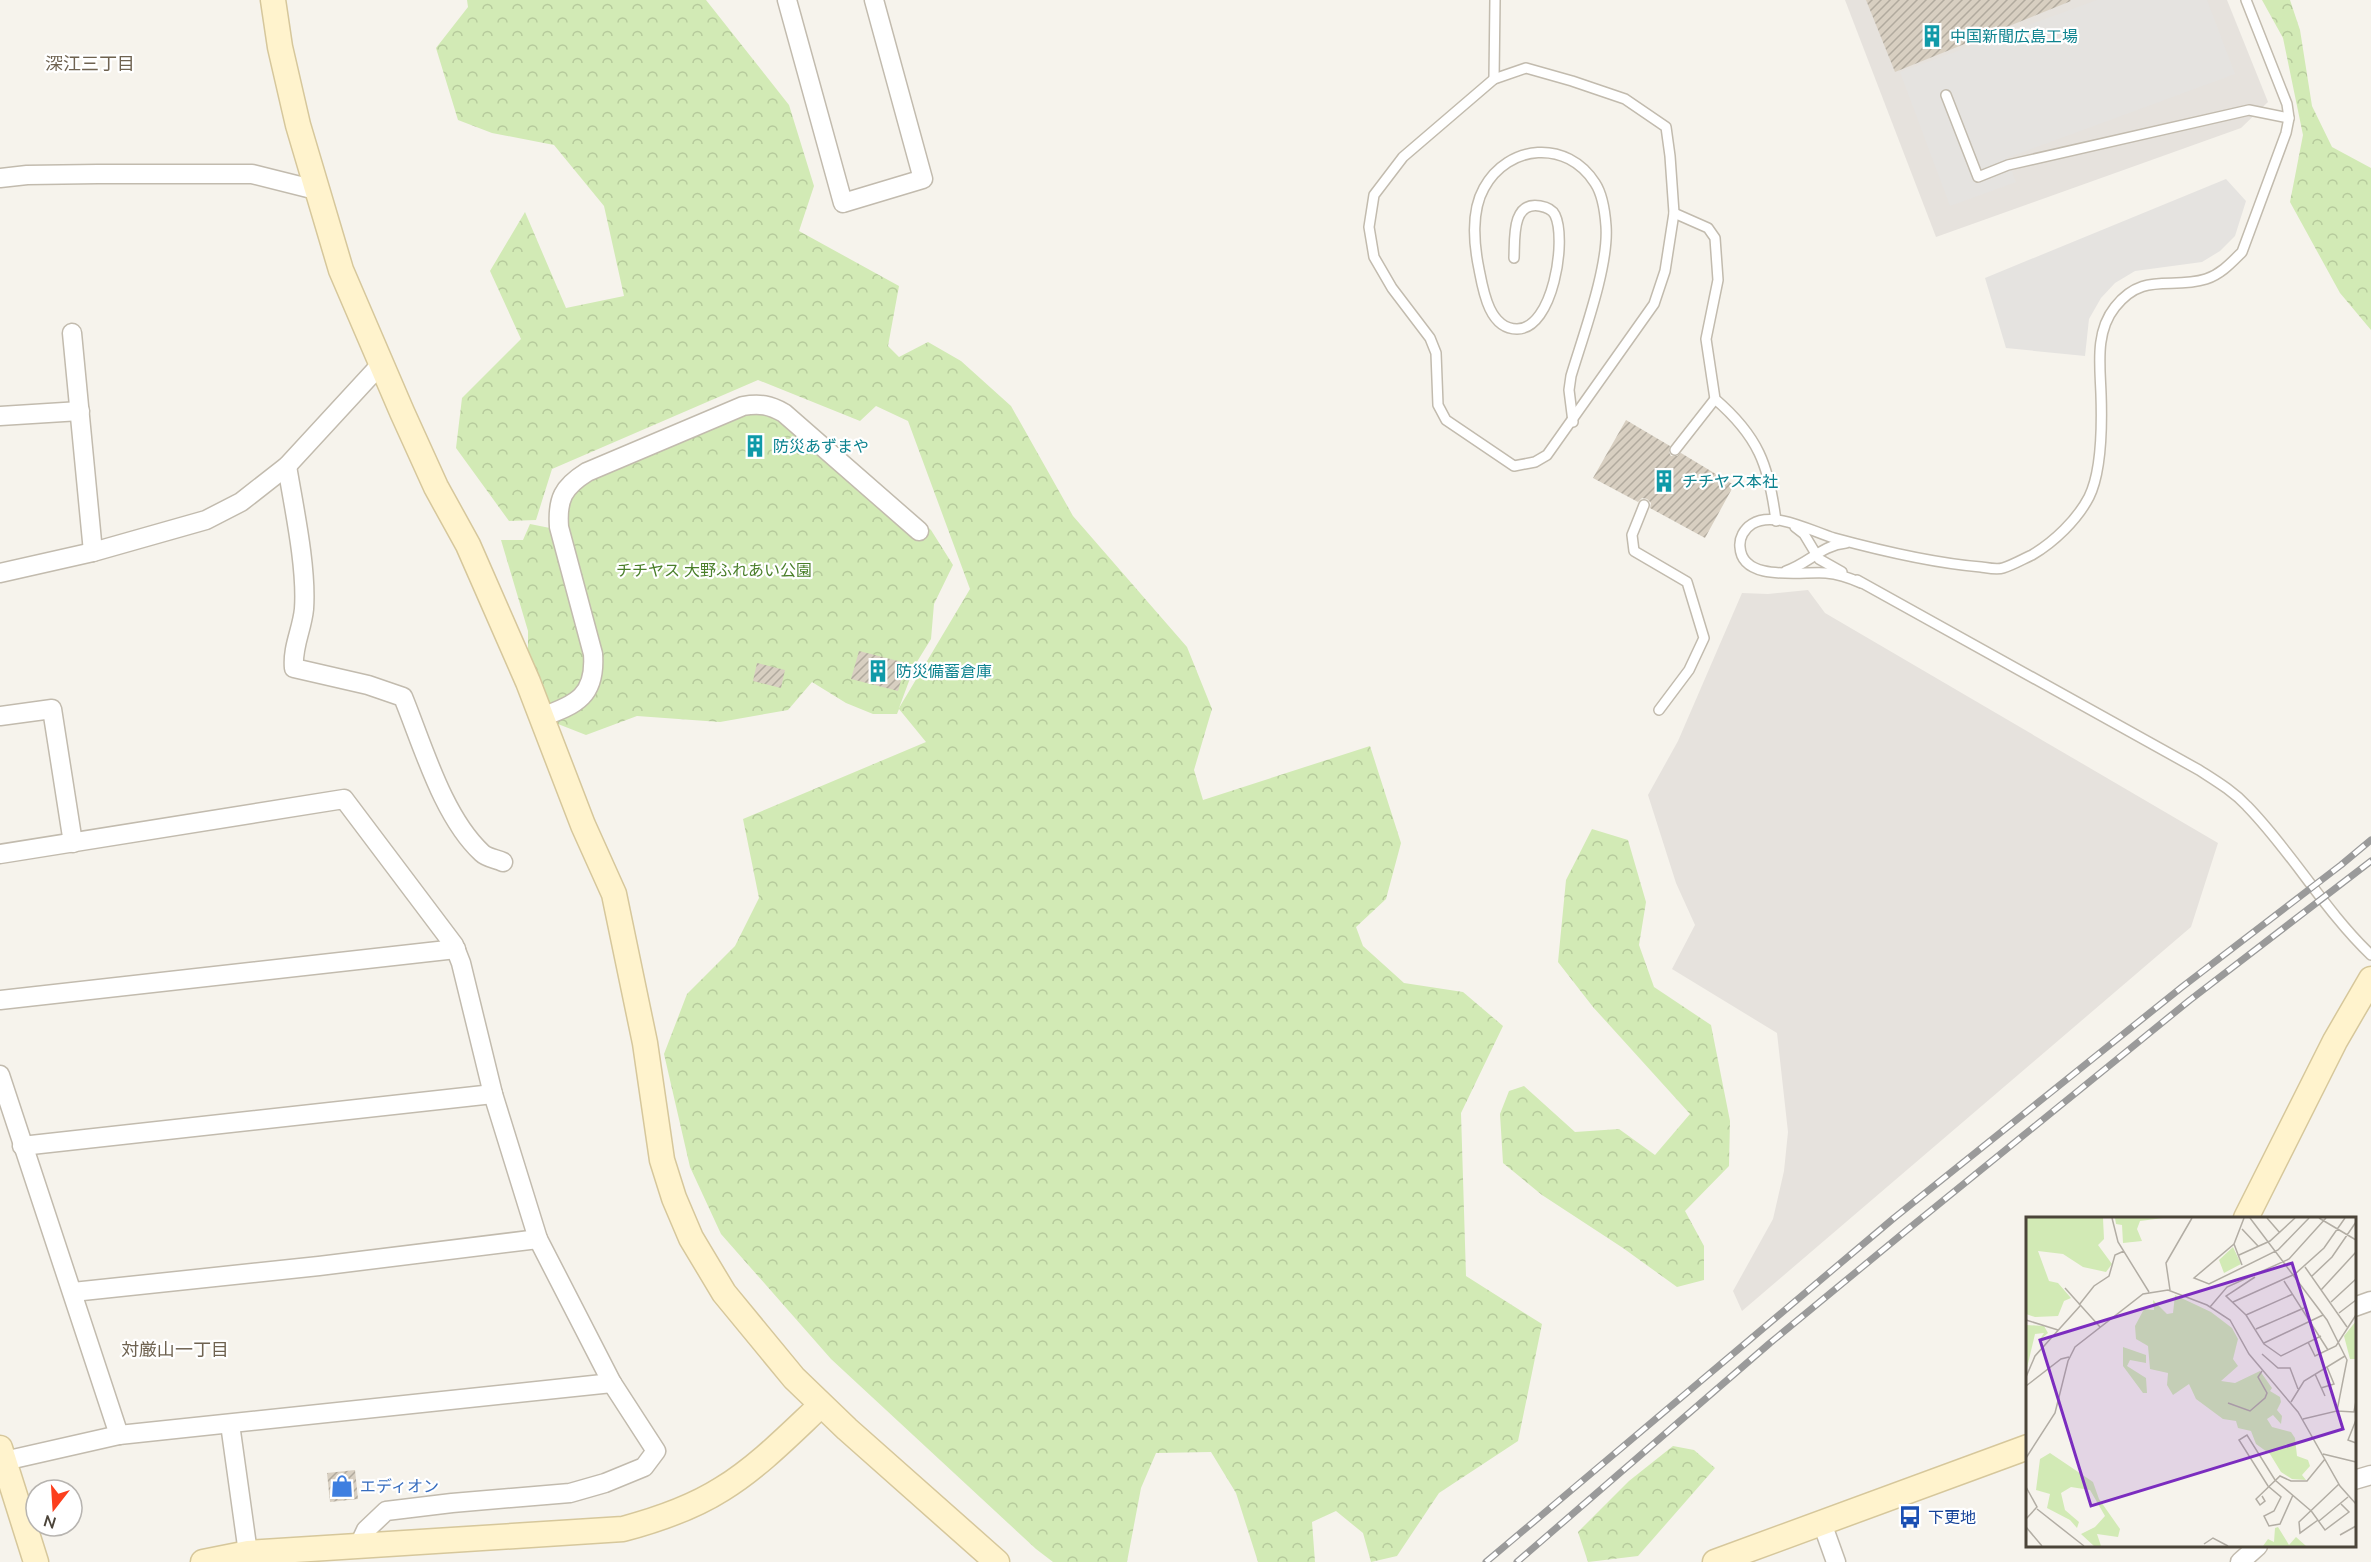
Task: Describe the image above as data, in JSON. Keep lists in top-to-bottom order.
{
  "districts": ["深江三丁目", "対厳山一丁目"],
  "parks": ["チチヤス 大野ふれあい公園"],
  "places": {
    "building": [
      "中国新聞広島工場",
      "防災あずまや",
      "チチヤス本社",
      "防災備蓄倉庫"
    ],
    "shop": ["エディオン"],
    "bus stop": ["下更地"]
  },
  "north": "bottom"
}
